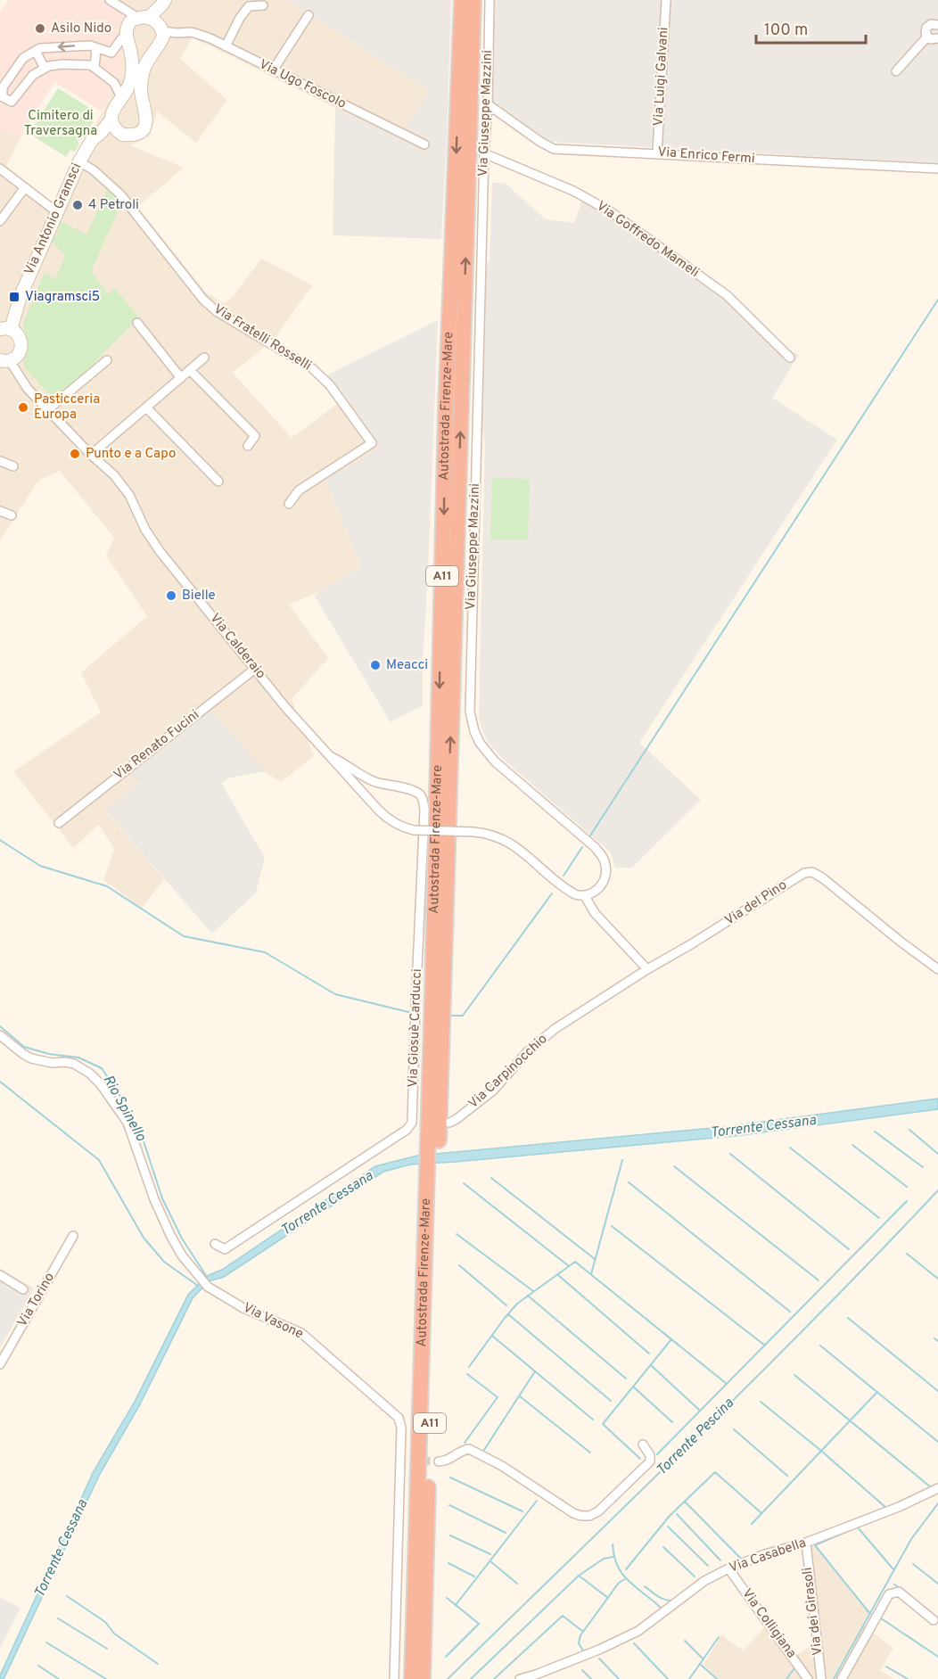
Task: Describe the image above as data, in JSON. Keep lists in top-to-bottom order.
{
  "streets": {
    "highway": ["Autostrada Firenze-Mare", "A11"],
    "street": [
      "Via Luigi Galvani",
      "Via Ugo Foscolo",
      "Via Giuseppe Mazzini",
      "Via Enrico Fermi",
      "Via Antonio Gramsci",
      "Via Goffredo Mameli",
      "Via Fratelli Rosselli",
      "Via Calderaio",
      "Via Renato Fucini",
      "Via del Pino",
      "Via Giosuè Carducci",
      "Via Carpinocchio",
      "Via Torino",
      "Via Vasone",
      "Via Casabella",
      "Via dei Girasoli",
      "Via Colligiana"
    ]
  },
  "crossings": [
    ["Via Luigi Galvani", "Via Enrico Fermi"],
    ["Via Ugo Foscolo", "Via Antonio Gramsci"],
    ["Via Giuseppe Mazzini", "Via Enrico Fermi"],
    ["Via Giuseppe Mazzini", "Via Goffredo Mameli"],
    ["Via Giuseppe Mazzini", "Via Calderaio"],
    ["Via Antonio Gramsci", "Via Fratelli Rosselli"],
    ["Via Antonio Gramsci", "Via Calderaio"],
    ["Via Calderaio", "Via Renato Fucini"],
    ["Via Calderaio", "Via Giosuè Carducci"],
    ["Via del Pino", "Via Carpinocchio"],
    ["Via Casabella", "Via dei Girasoli"],
    ["Via Casabella", "Via Colligiana"]
  ],
  "water": ["Rio Spinello", "Torrente Cessana", "Torrente Pescina"],
  "parks": ["Cimitero di Traversagna"],
  "places": {
    "other": [
      "Asilo Nido",
      "4 Petroli",
      "Pasticceria Europa",
      "Punto e a Capo",
      "Bielle",
      "Meacci"
    ],
    "transit": ["Viagramsci5"]
  },
  "scale_bar": "100 m"
}
